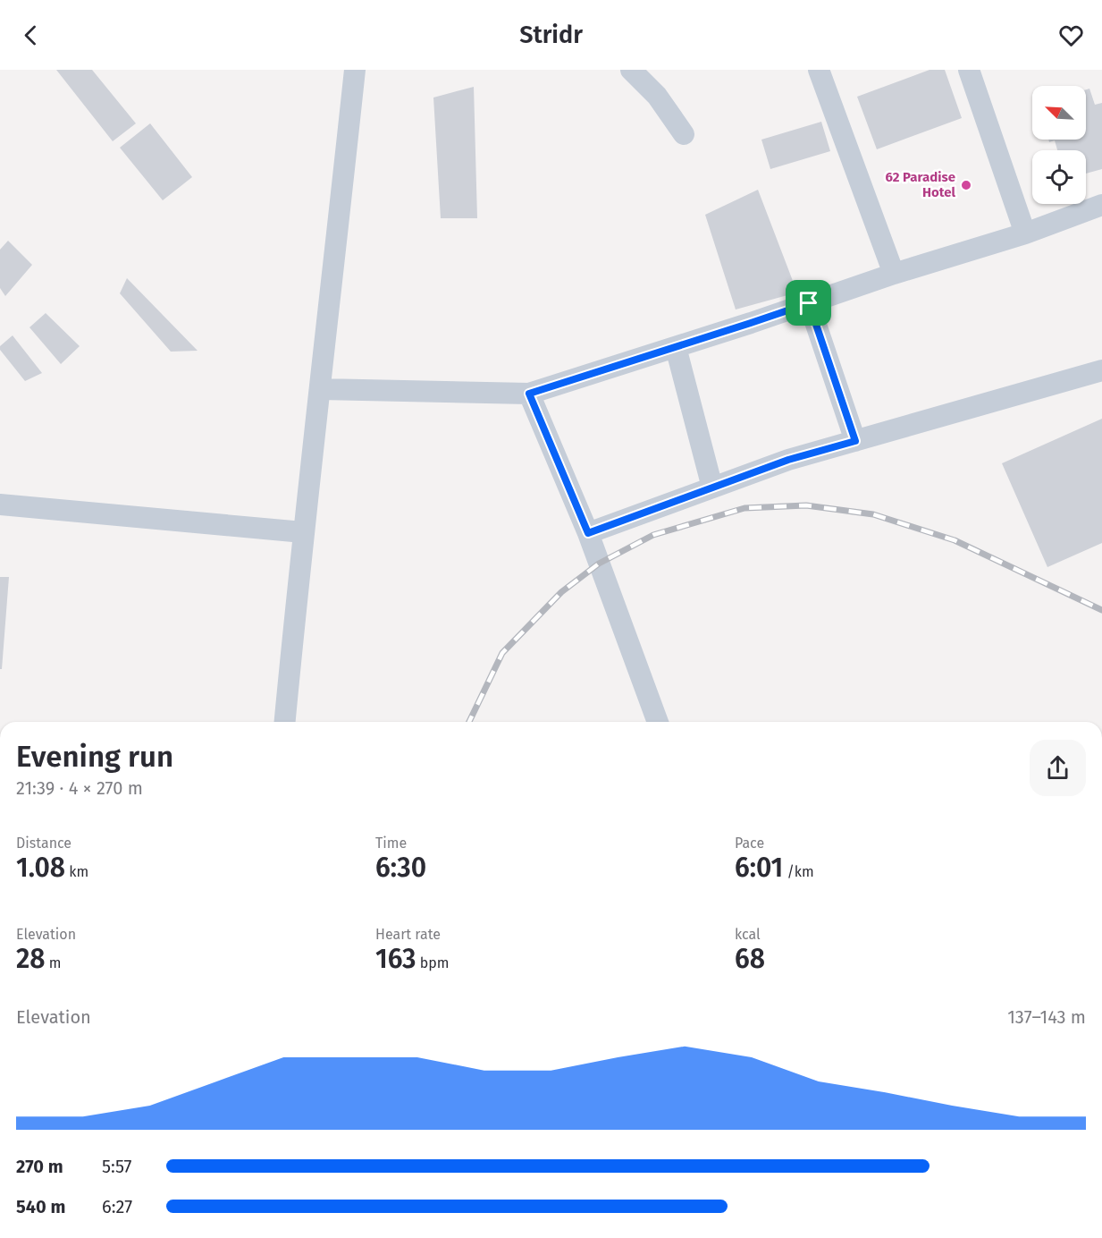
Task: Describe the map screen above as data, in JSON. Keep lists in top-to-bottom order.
{
  "places": ["62 Paradise Hotel"],
  "north": "top left",
  "page": {
    "header": "Stridr",
    "heading": ["Evening run", "21:39 · 4 × 270 m"],
    "stats": [
      ["Distance", "1.08 km"],
      ["Time", "6:30"],
      ["Pace", "6:01 /km"],
      ["Elevation", "28 m"],
      ["Heart rate", "163 bpm"],
      ["kcal", "68"]
    ],
    "chart": ["Elevation", "137–143 m"],
    "list": [
      {
        "name": "270 m",
        "note": "5:57"
      },
      {
        "name": "540 m",
        "note": "6:27"
      }
    ]
  }
}
